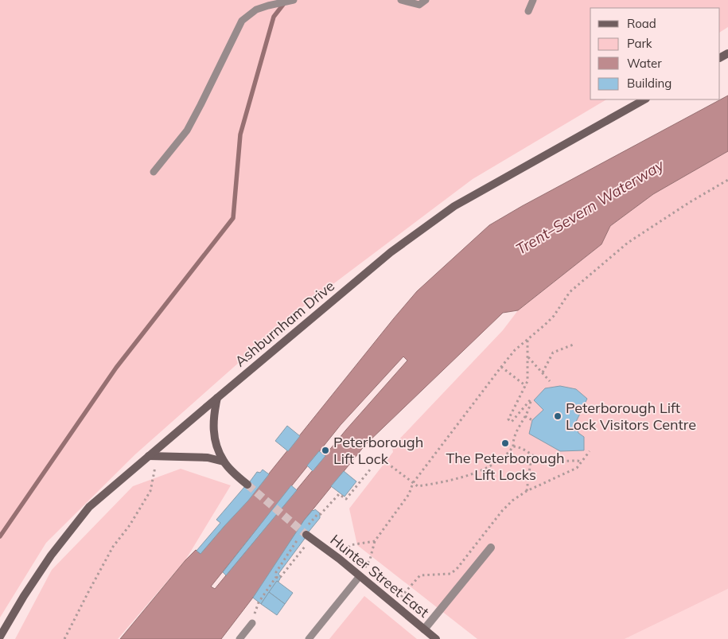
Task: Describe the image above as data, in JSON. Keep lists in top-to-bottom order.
{
  "streets": {
    "street": ["Ashburnham Drive", "Hunter Street East"]
  },
  "water": ["Trent–Severn Waterway"],
  "places": ["Peterborough Lift Lock Visitors Centre", "The Peterborough Lift Locks", "Peterborough Lift Lock"],
  "legend": [
    "Road",
    "Park",
    "Water",
    "Building"
  ]
}
